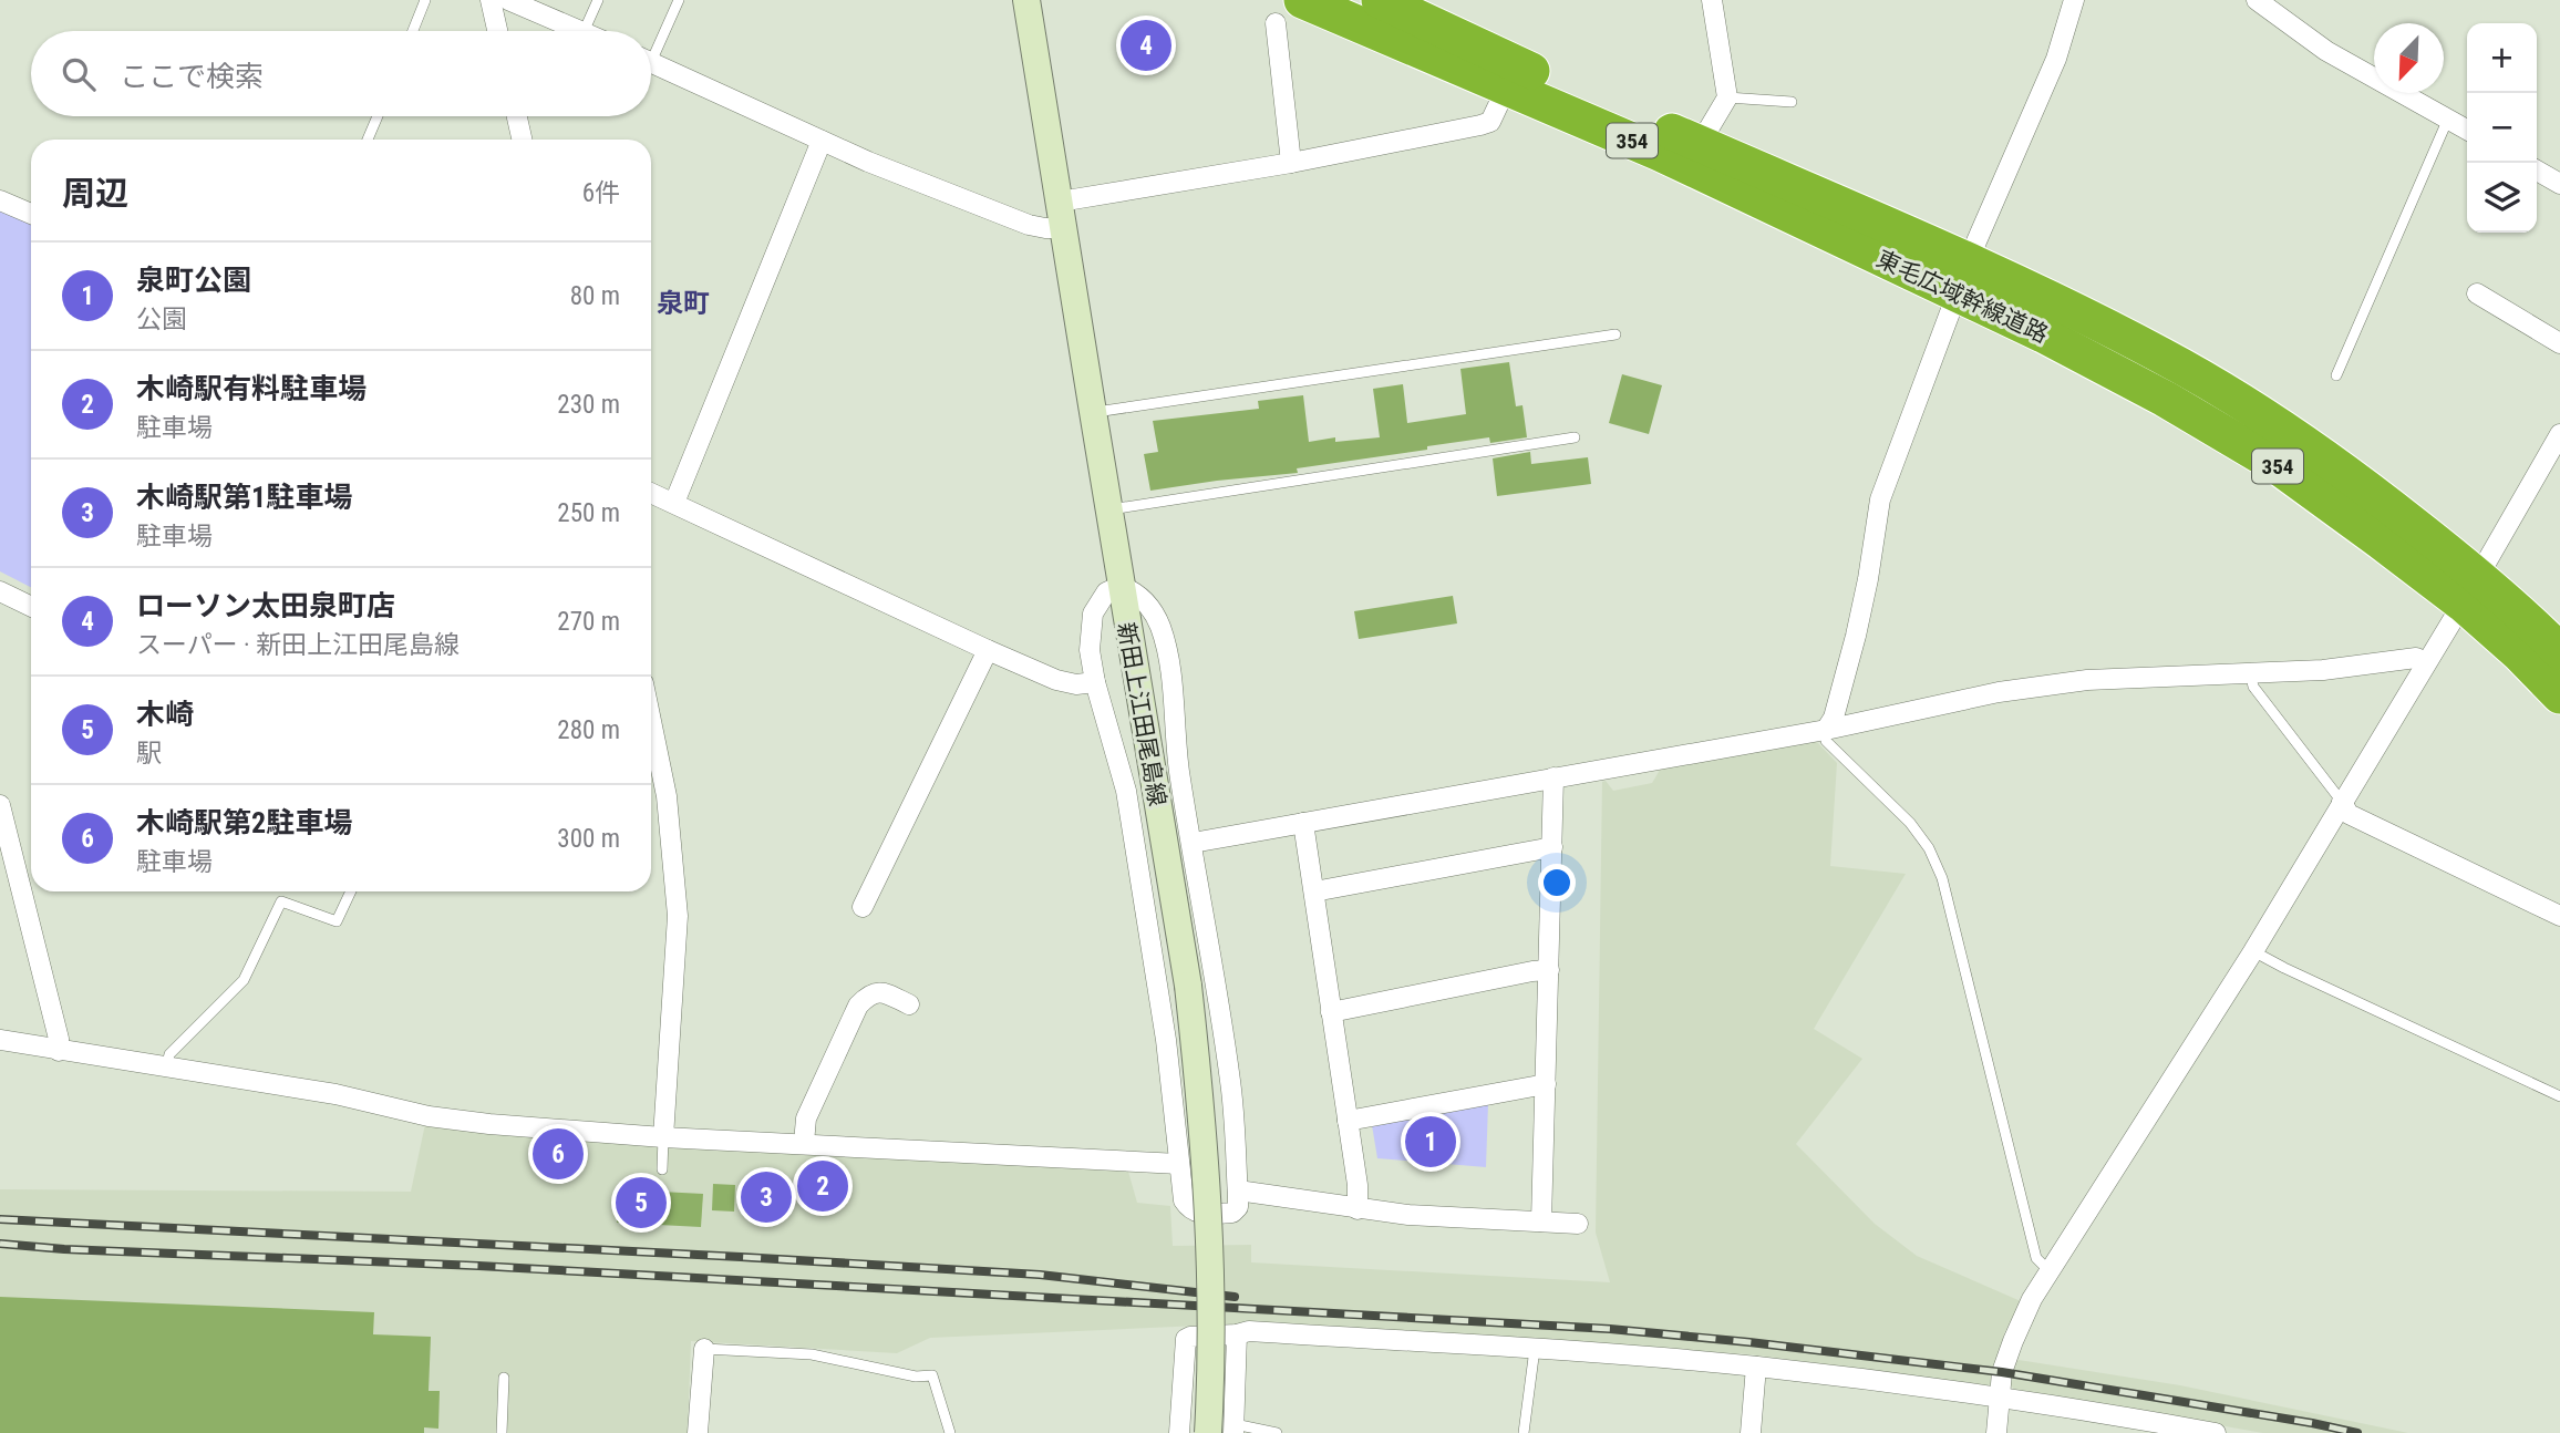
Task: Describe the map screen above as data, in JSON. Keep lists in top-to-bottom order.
{
  "streets": {
    "highway": ["354", "東毛広域幹線道路"],
    "main road": ["新田上江田尾島線"]
  },
  "districts": ["泉町"],
  "north": "bottom left",
  "page": {
    "pins": [
      "4",
      "1",
      "6",
      "2",
      "3",
      "5"
    ],
    "map_buttons": ["+", "−"],
    "search": "ここで検索",
    "heading": ["周辺", "6件"],
    "list": [
      {
        "mark": "1",
        "name": "泉町公園",
        "note": "公園",
        "value": "80 m"
      },
      {
        "mark": "2",
        "name": "木崎駅有料駐車場",
        "note": "駐車場",
        "value": "230 m"
      },
      {
        "mark": "3",
        "name": "木崎駅第1駐車場",
        "note": "駐車場",
        "value": "250 m"
      },
      {
        "mark": "4",
        "name": "ローソン太田泉町店",
        "note": "スーパー · 新田上江田尾島線",
        "value": "270 m"
      },
      {
        "mark": "5",
        "name": "木崎",
        "note": "駅",
        "value": "280 m"
      },
      {
        "mark": "6",
        "name": "木崎駅第2駐車場",
        "note": "駐車場",
        "value": "300 m"
      }
    ]
  }
}
